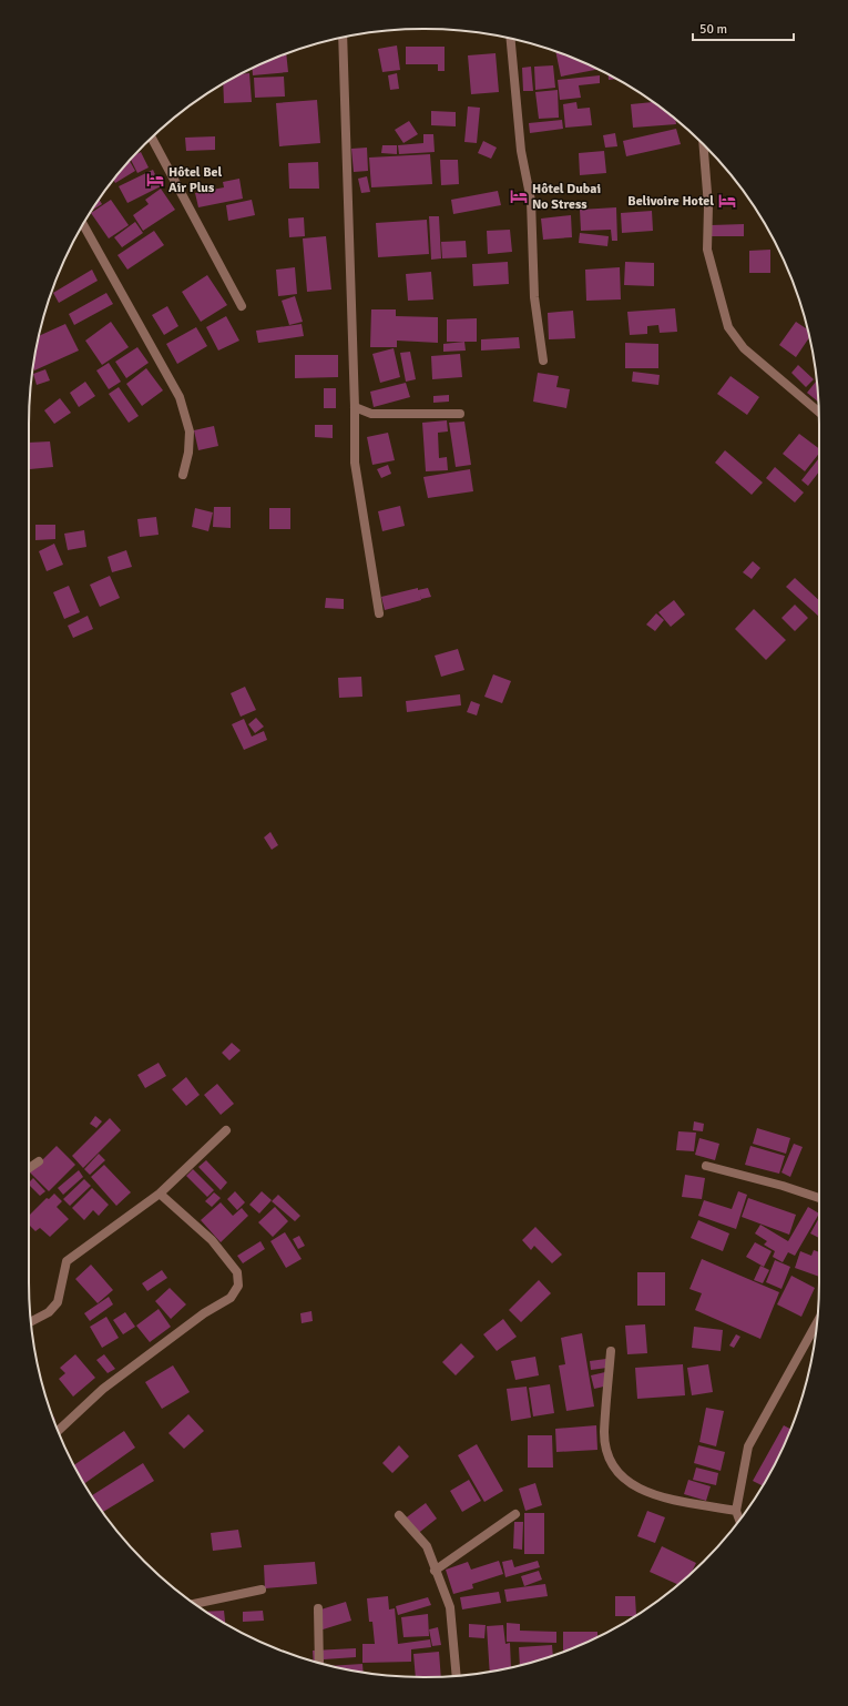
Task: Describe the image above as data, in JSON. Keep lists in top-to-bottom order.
{
  "places": {
    "hotel": ["Hôtel Bel Air Plus", "Hôtel Dubai No Stress", "Belivoire Hotel"]
  },
  "scale_bar": "50 m"
}
